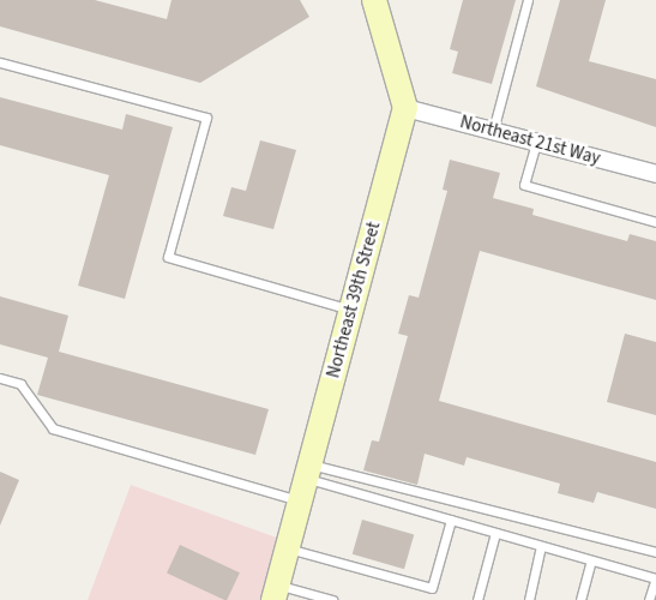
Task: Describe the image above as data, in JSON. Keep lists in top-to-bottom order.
{
  "streets": {
    "street": ["Northeast 21st Way", "Northeast 39th Street"]
  },
  "crossings": [
    ["Northeast 21st Way", "Northeast 39th Street"]
  ]
}
